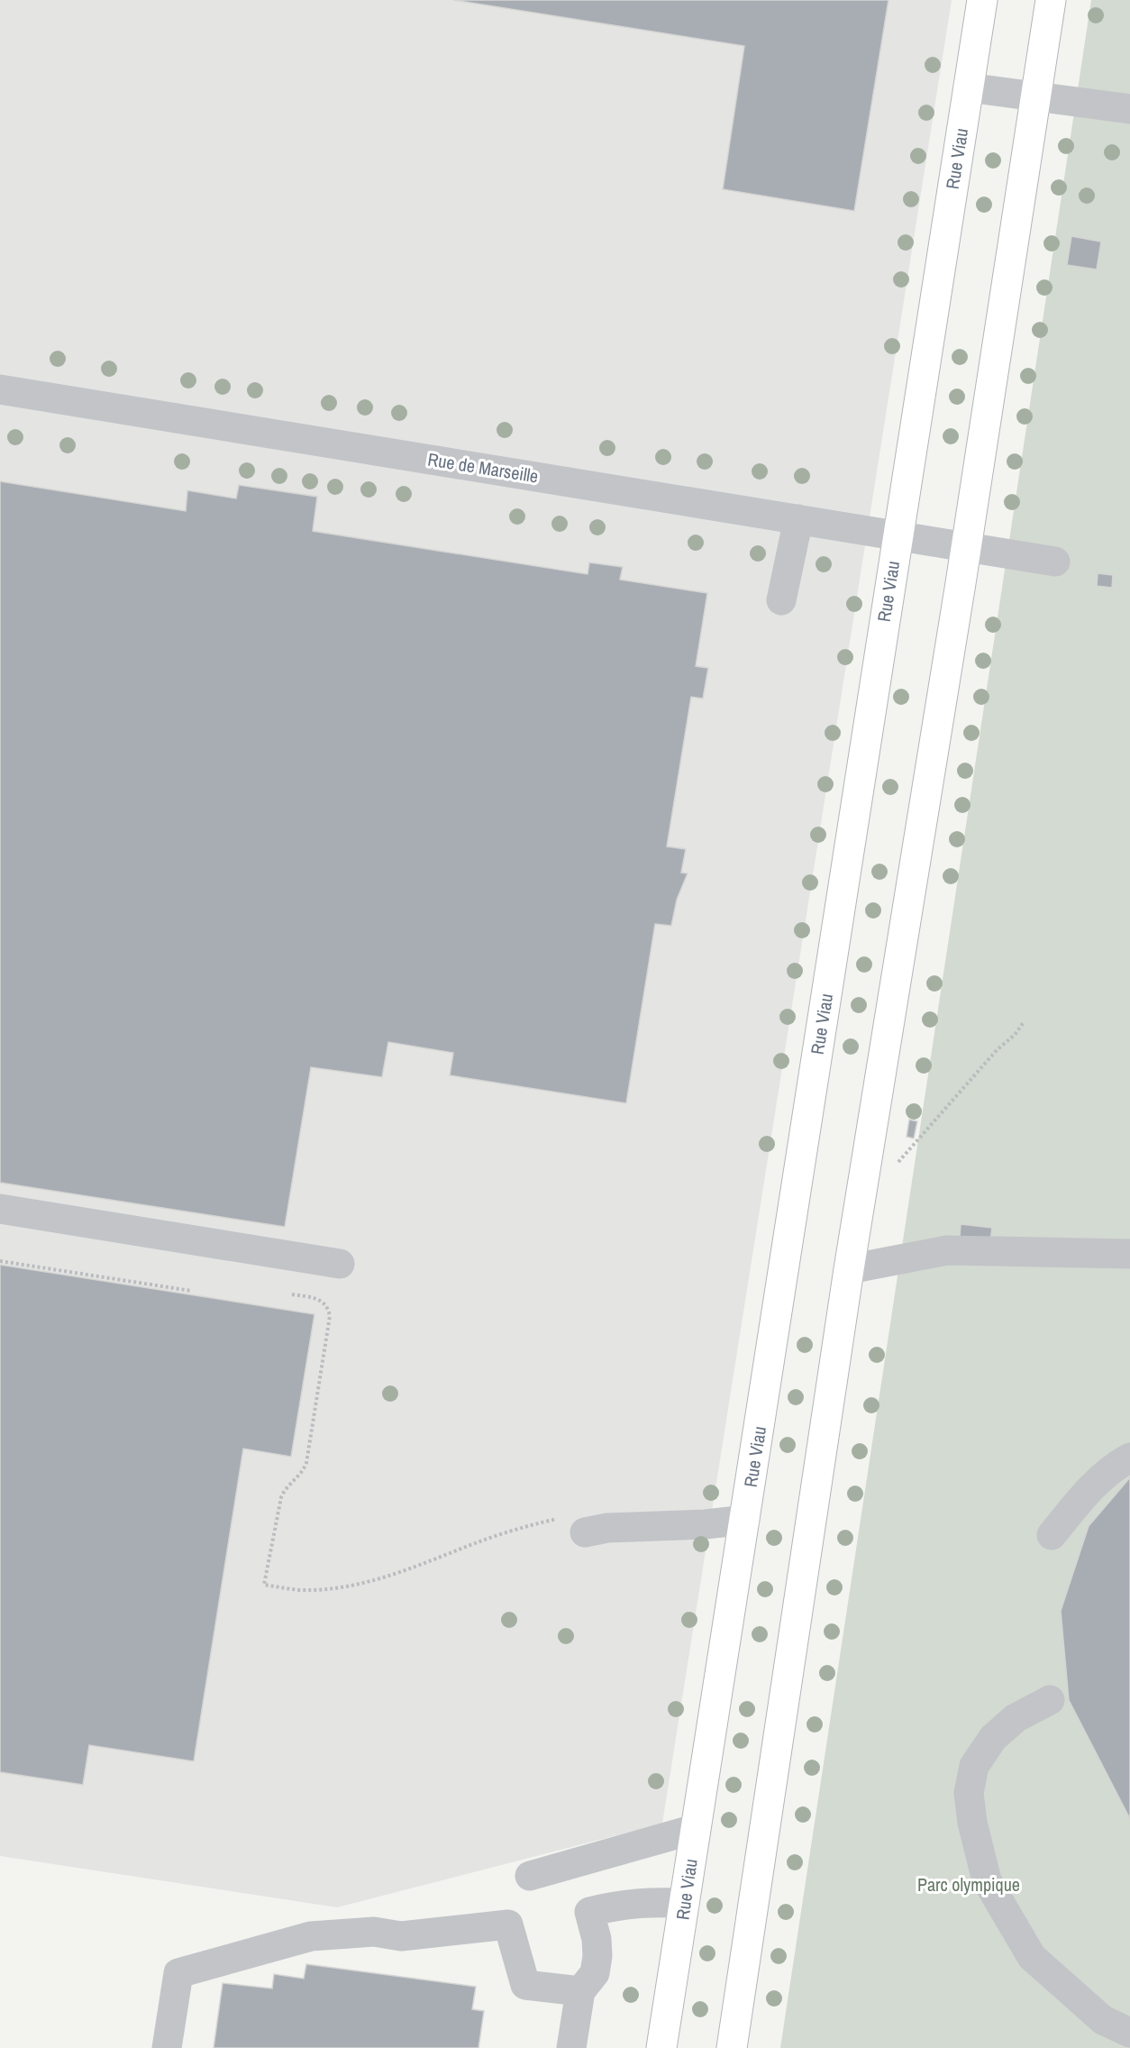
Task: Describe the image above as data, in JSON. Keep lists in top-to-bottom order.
{
  "streets": {
    "main road": ["Rue Viau"],
    "street": ["Rue de Marseille"]
  },
  "crossings": [
    ["Rue Viau", "Rue de Marseille"]
  ],
  "parks": ["Parc olympique"]
}
